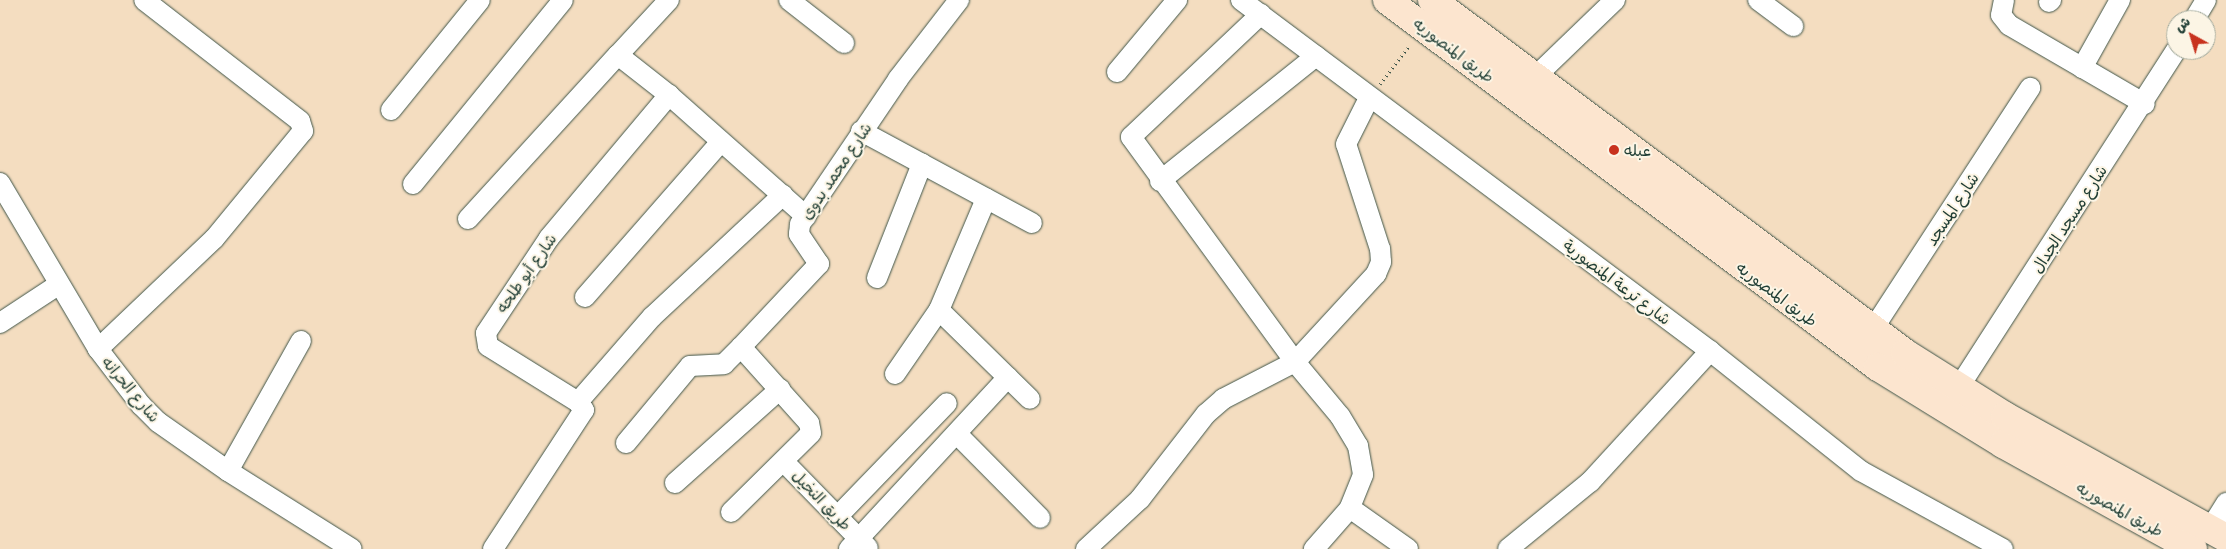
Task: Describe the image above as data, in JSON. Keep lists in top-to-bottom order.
{
  "streets": {
    "main road": ["طريق المنصوريه"],
    "street": [
      "شارع محمد بدوى",
      "شارع المسجد",
      "شارع مسجد الجدال",
      "شارع أبو طلحه",
      "شارع ترعة المنصورية",
      "شارع الحرانه",
      "طريق النخيل"
    ]
  },
  "crossings": [
    ["طريق المنصوريه", "شارع المسجد"],
    ["طريق المنصوريه", "شارع مسجد الجدال"]
  ],
  "places": ["عبله"],
  "north": "top left"
}
